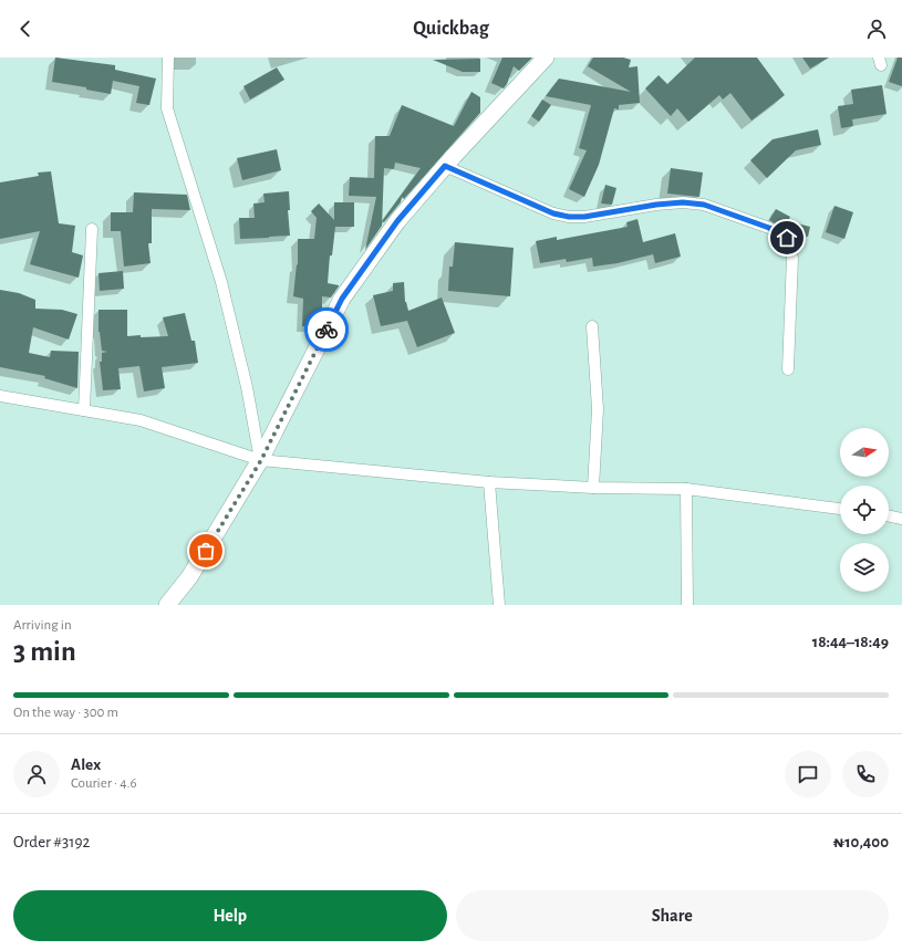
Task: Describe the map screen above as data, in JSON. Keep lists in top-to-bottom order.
{
  "north": "right",
  "page": {
    "header": "Quickbag",
    "heading": ["3 min", "Arriving in", "18:44–18:49"],
    "panel": [
      "Alex",
      "Courier · 4.6",
      "Order #3192",
      "₦10,400"
    ],
    "bar": "On the way · 300 m",
    "buttons": ["Help", "Share"]
  }
}
